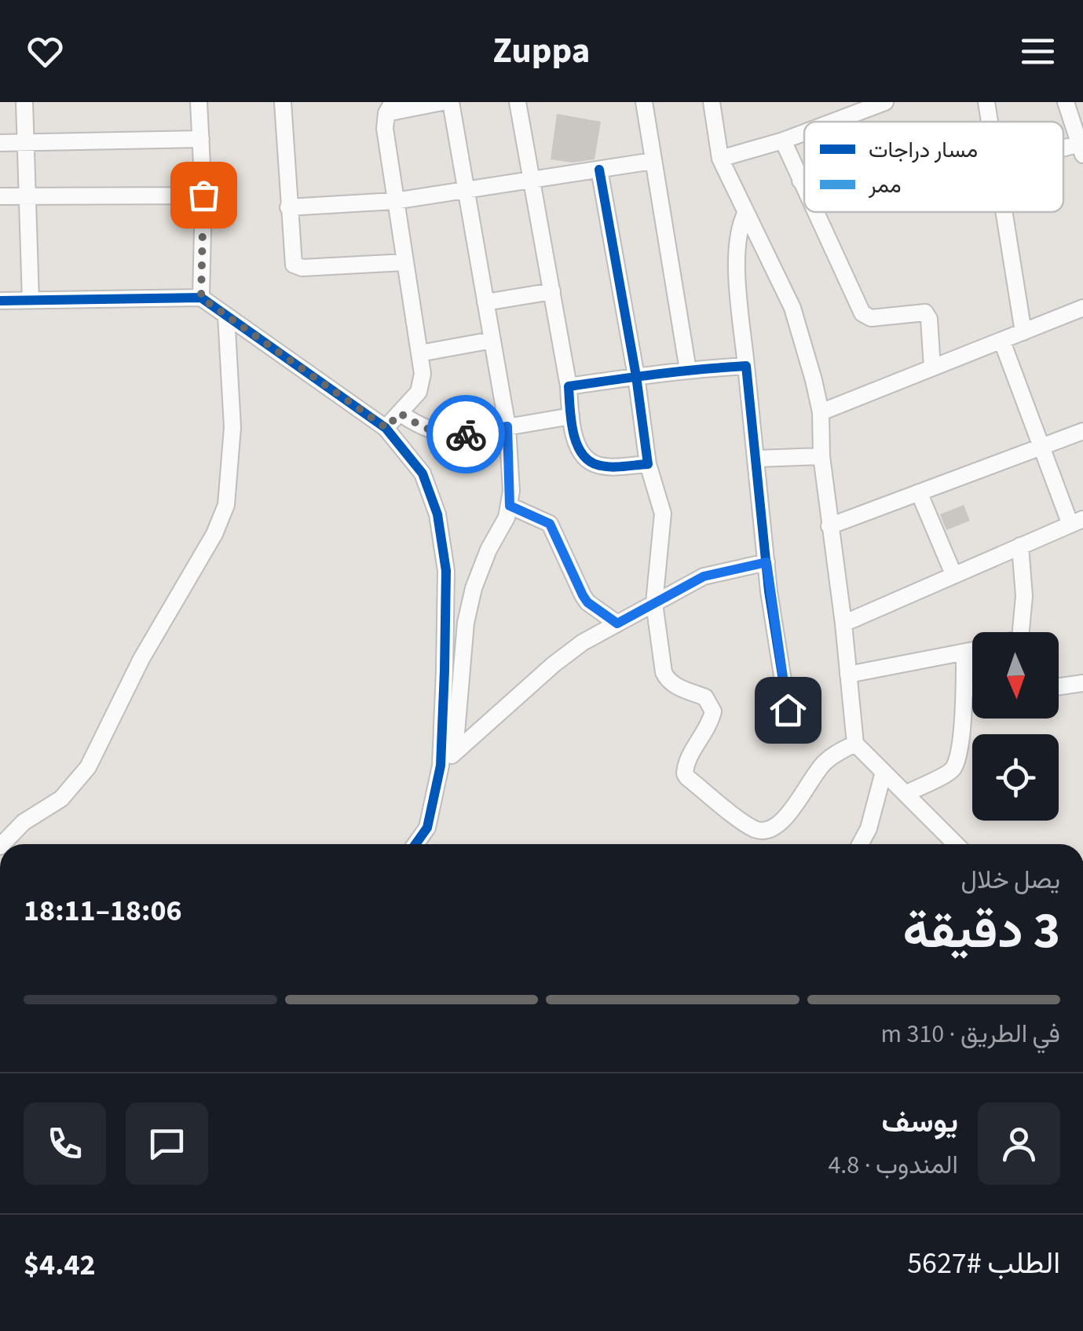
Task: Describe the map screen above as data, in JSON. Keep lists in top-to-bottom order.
{
  "legend": ["مسار دراجات", "ممر"],
  "north": "bottom",
  "page": {
    "header": "Zuppa",
    "heading": ["3 دقيقة", "يصل خلال", "18:06–18:11"],
    "panel": [
      "يوسف",
      "المندوب · 4.8",
      "الطلب #5627",
      "$4.42"
    ],
    "bar": "في الطريق · 310 m"
  }
}
